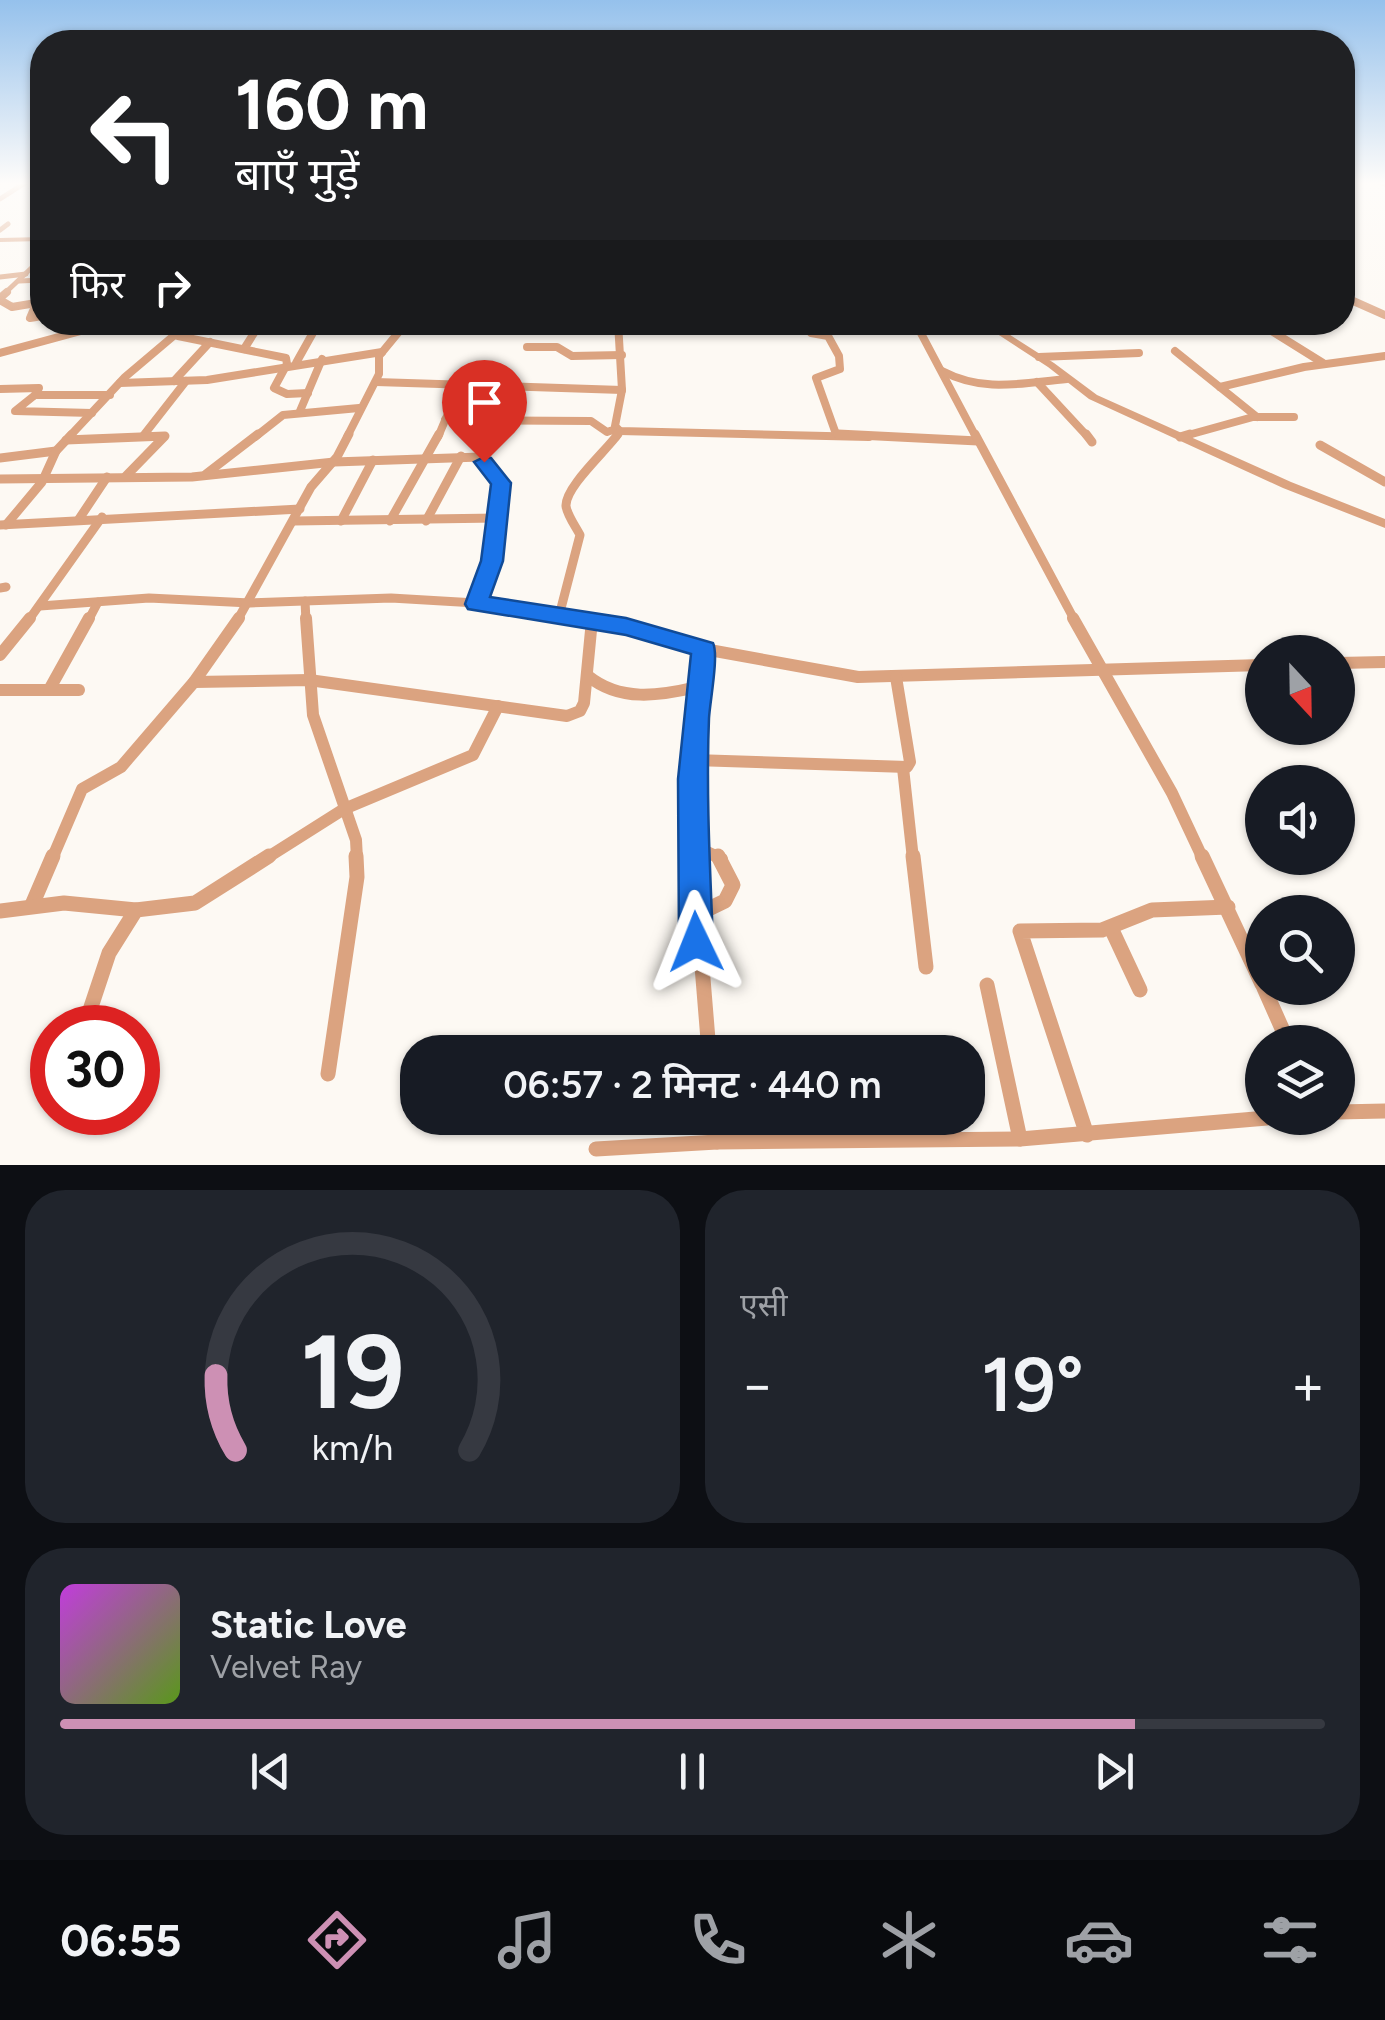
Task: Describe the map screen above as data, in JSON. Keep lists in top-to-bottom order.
{
  "north": "bottom",
  "page": {
    "turn": ["160 m", "बाएँ मुड़ें"],
    "then": "फिर",
    "limit": "30",
    "trip": "06:57 · 2 मिनट · 440 m",
    "tile": "एसी",
    "heat": ["−", "19°", "+"],
    "song": ["Static Love", "Velvet Ray"],
    "tabs": "06:55",
    "gauge": ["19", "km/h"]
  }
}
